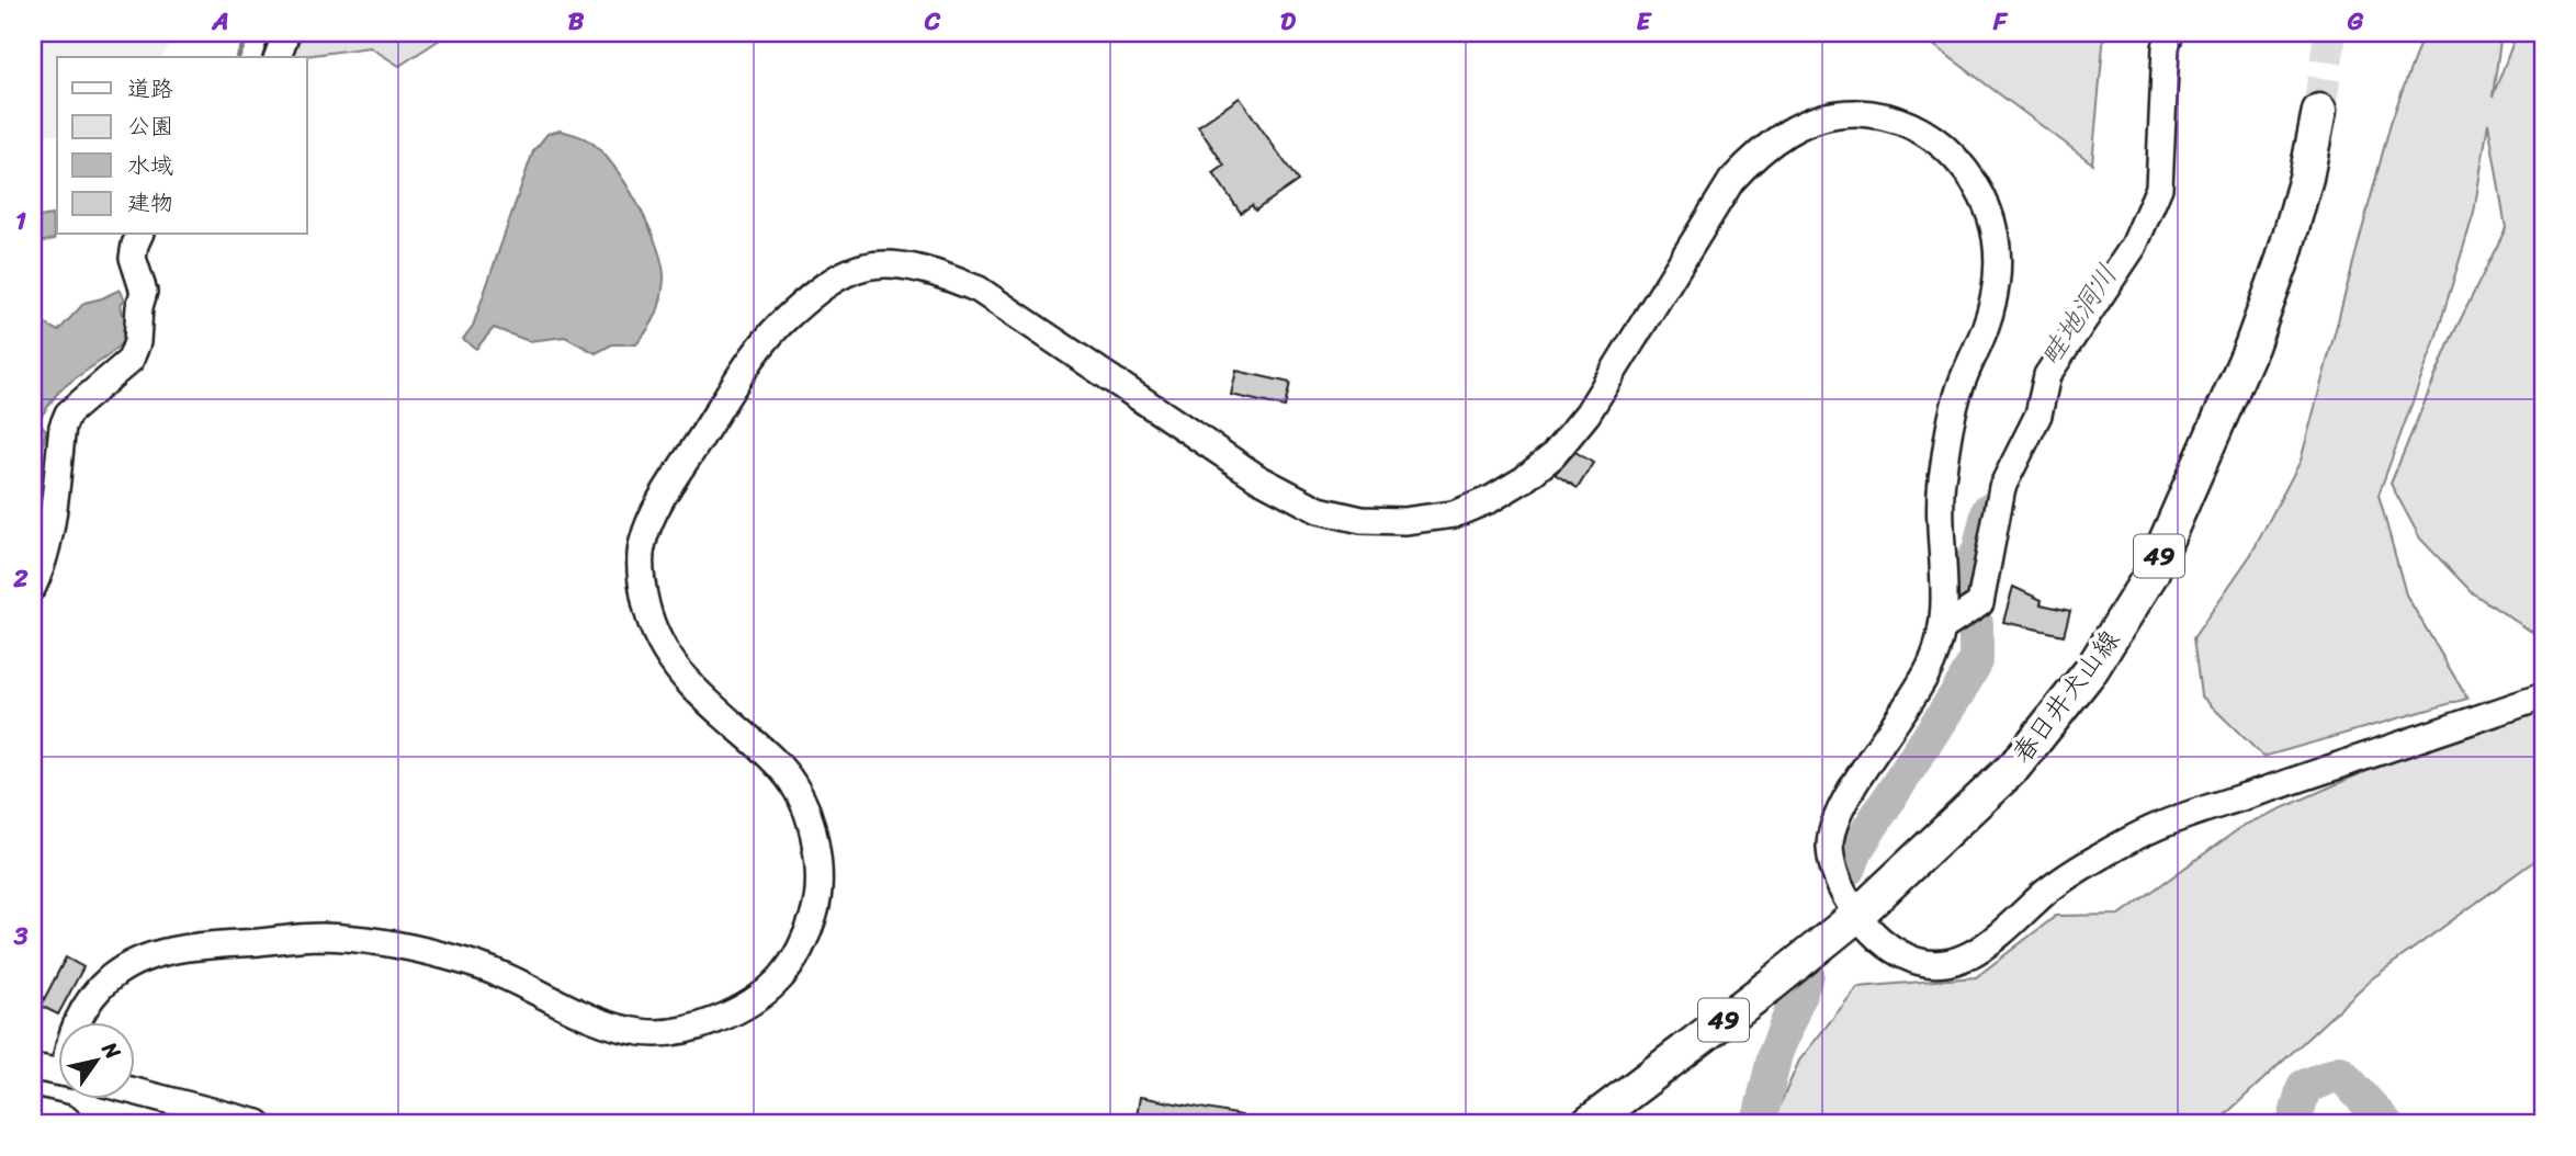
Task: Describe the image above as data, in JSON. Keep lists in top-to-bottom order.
{
  "streets": {
    "main road": ["49", "春日井犬山線"]
  },
  "water": ["畦地洞川"],
  "legend": [
    "道路",
    "公園",
    "水域",
    "建物"
  ],
  "north": "top right",
  "grid": {
    "columns": [
      "A",
      "B",
      "C",
      "D",
      "E",
      "F",
      "G"
    ],
    "rows": ["1", "2", "3"]
  }
}
